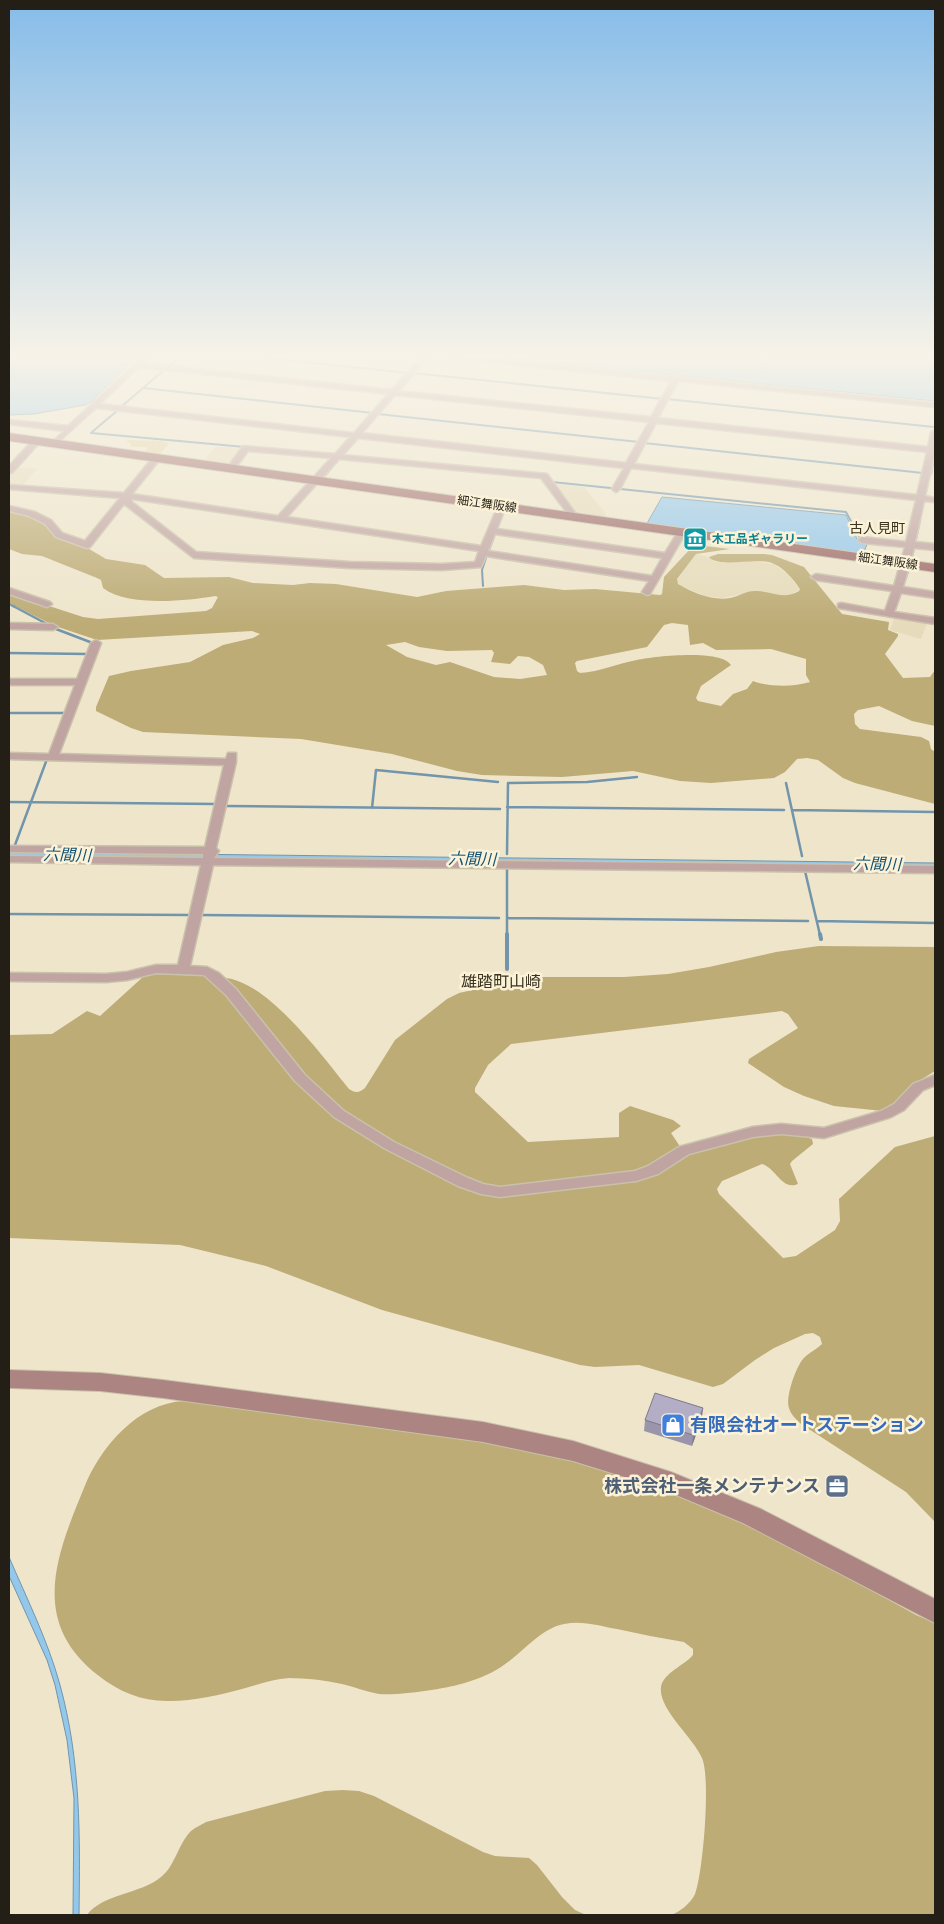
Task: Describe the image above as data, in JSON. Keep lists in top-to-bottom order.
{
  "streets": {
    "main road": ["細江舞阪線"]
  },
  "districts": ["古人見町", "雄踏町山崎"],
  "water": ["六間川"],
  "places": {
    "museum": ["木工品ギャラリー"],
    "shop": ["有限会社オートステーション"],
    "office": ["株式会社一条メンテナンス"]
  }
}
